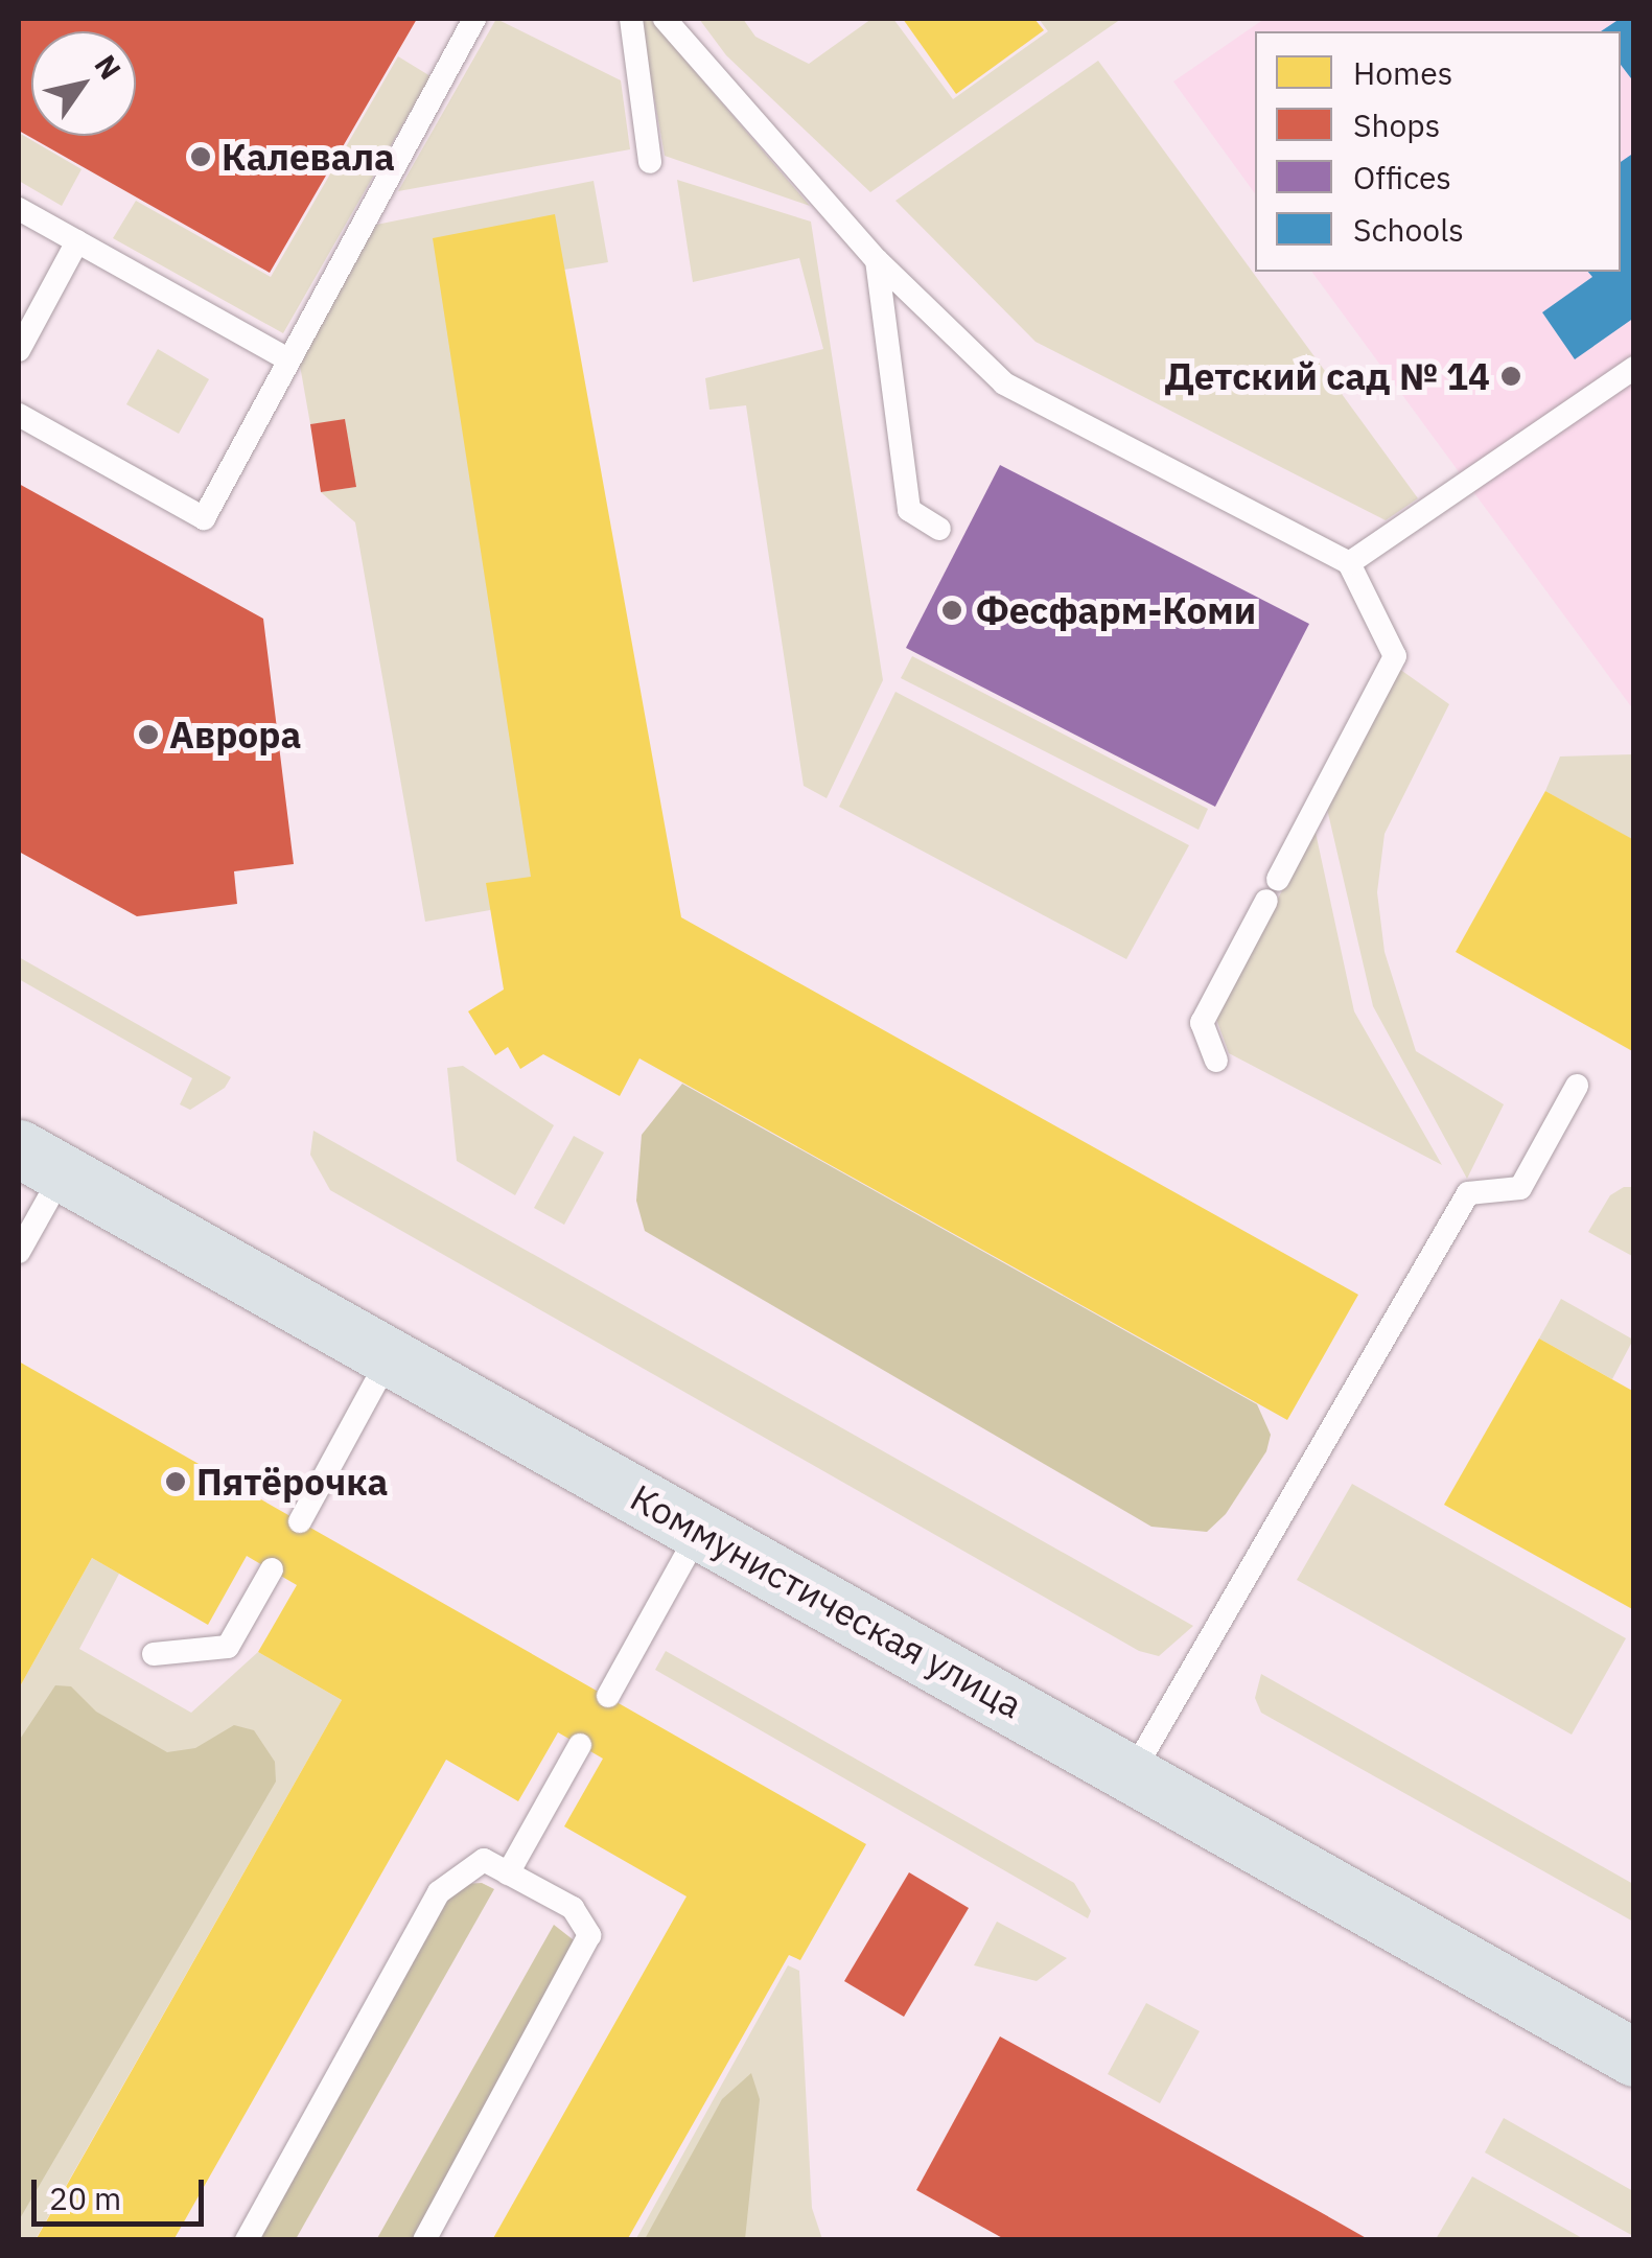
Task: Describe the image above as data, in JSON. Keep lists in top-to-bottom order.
{
  "streets": {
    "main road": ["Коммунистическая улица"]
  },
  "places": [
    "Калевала",
    "Детский сад № 14",
    "Фесфарм-Коми",
    "Аврора",
    "Пятёрочка"
  ],
  "legend": [
    "Homes",
    "Shops",
    "Offices",
    "Schools"
  ],
  "scale_bar": "20 m",
  "north": "top right"
}
